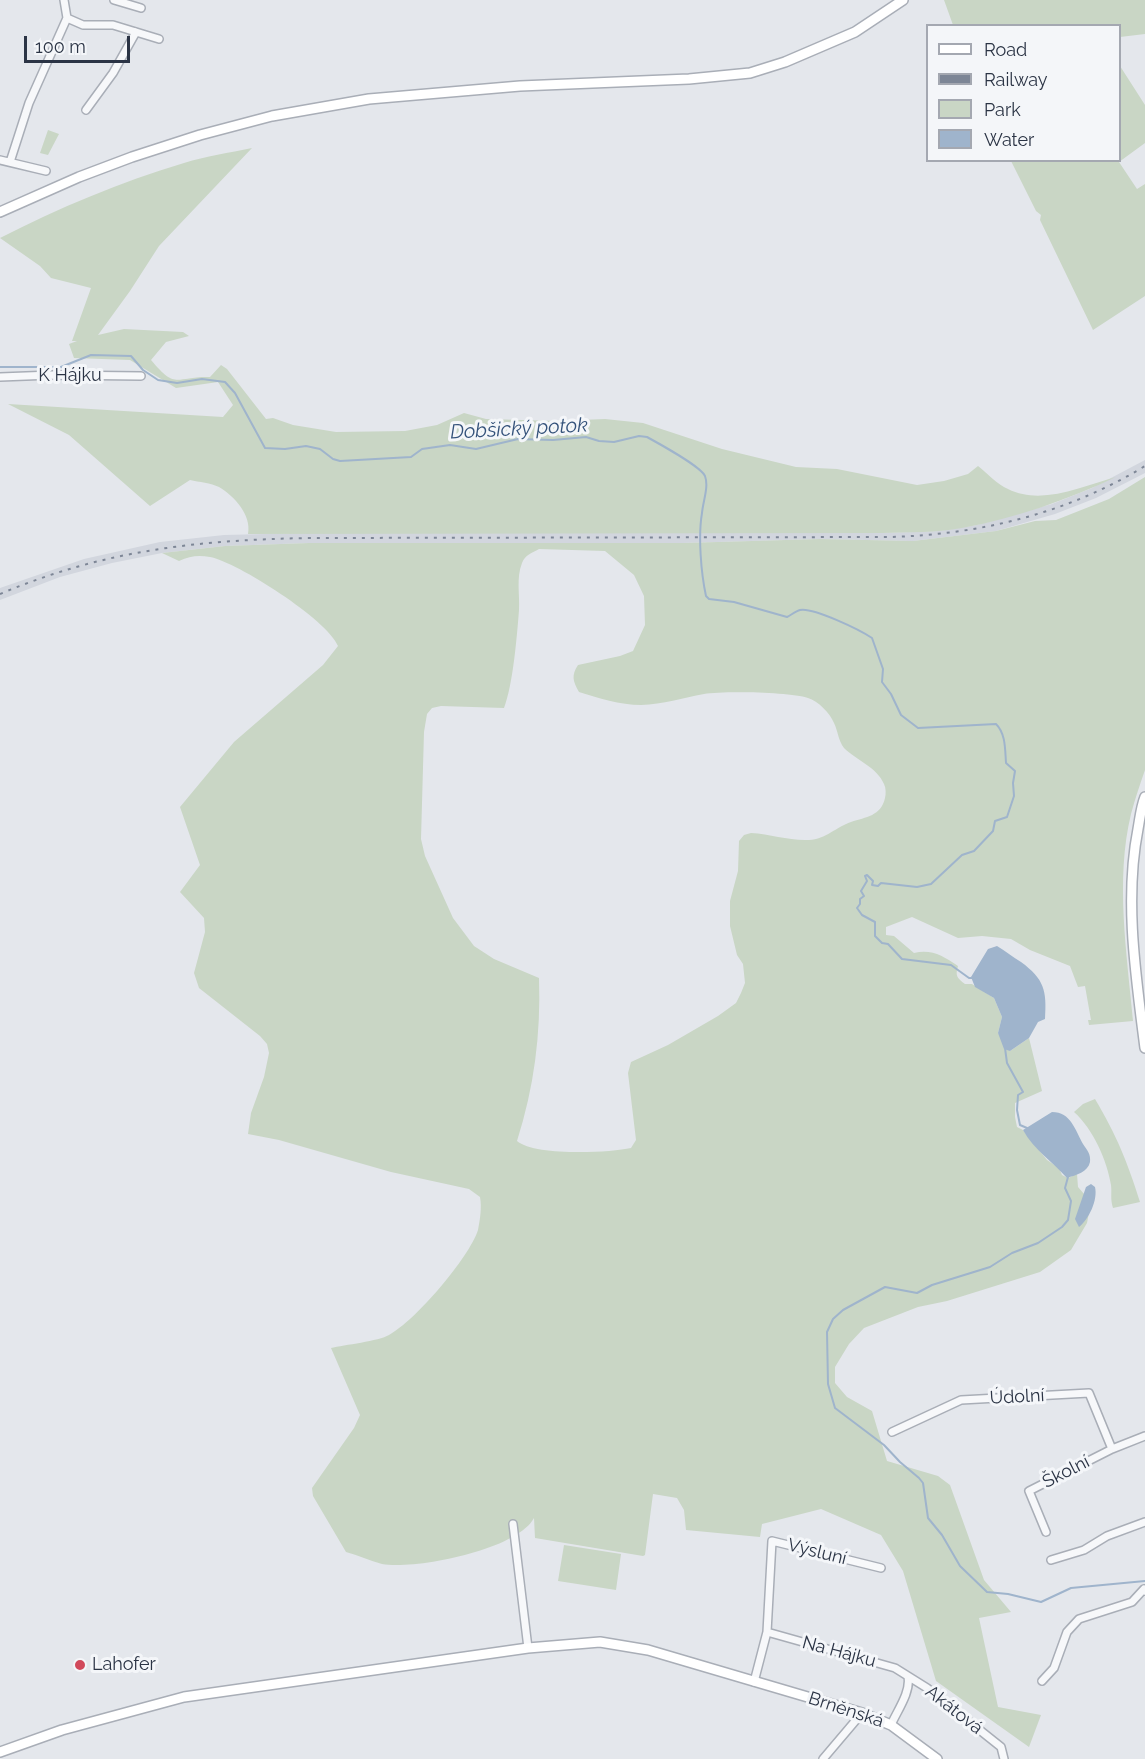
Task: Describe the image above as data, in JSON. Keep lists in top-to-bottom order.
{
  "streets": {
    "main road": ["Brněnská"],
    "street": [
      "K Hájku",
      "Údolní",
      "Školní",
      "Výsluní",
      "Na Hájku",
      "Akátová"
    ]
  },
  "crossings": [
    ["Údolní", "Školní"],
    ["Výsluní", "Na Hájku"],
    ["Na Hájku", "Akátová"],
    ["Brněnská", "Akátová"]
  ],
  "water": ["Dobšický potok"],
  "places": ["Lahofer"],
  "legend": [
    "Road",
    "Railway",
    "Park",
    "Water"
  ],
  "scale_bar": "100 m"
}
